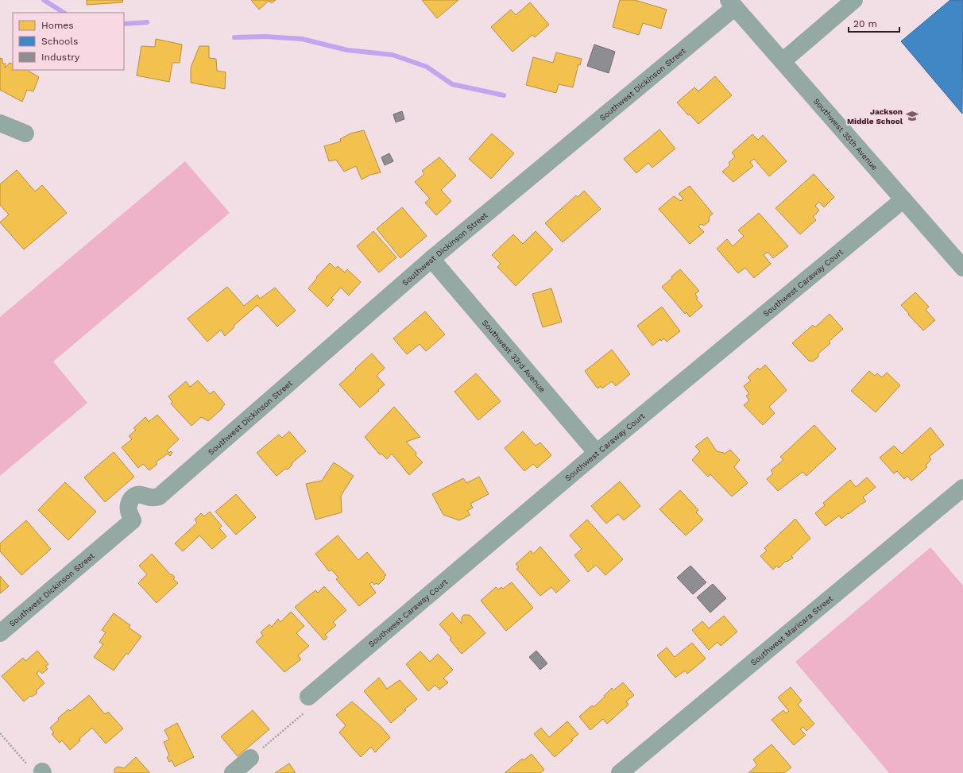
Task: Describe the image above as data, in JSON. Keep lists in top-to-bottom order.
{
  "streets": {
    "street": [
      "Southwest Dickinson Street",
      "Southwest 35th Avenue",
      "Southwest Caraway Court",
      "Southwest 33rd Avenue",
      "Southwest Maricara Street"
    ]
  },
  "crossings": [
    ["Southwest Dickinson Street", "Southwest 35th Avenue"],
    ["Southwest Dickinson Street", "Southwest 33rd Avenue"],
    ["Southwest 35th Avenue", "Southwest Caraway Court"],
    ["Southwest Caraway Court", "Southwest 33rd Avenue"]
  ],
  "places": {
    "school or university": ["Jackson Middle School"]
  },
  "legend": ["Homes", "Schools", "Industry"],
  "scale_bar": "20 m"
}
